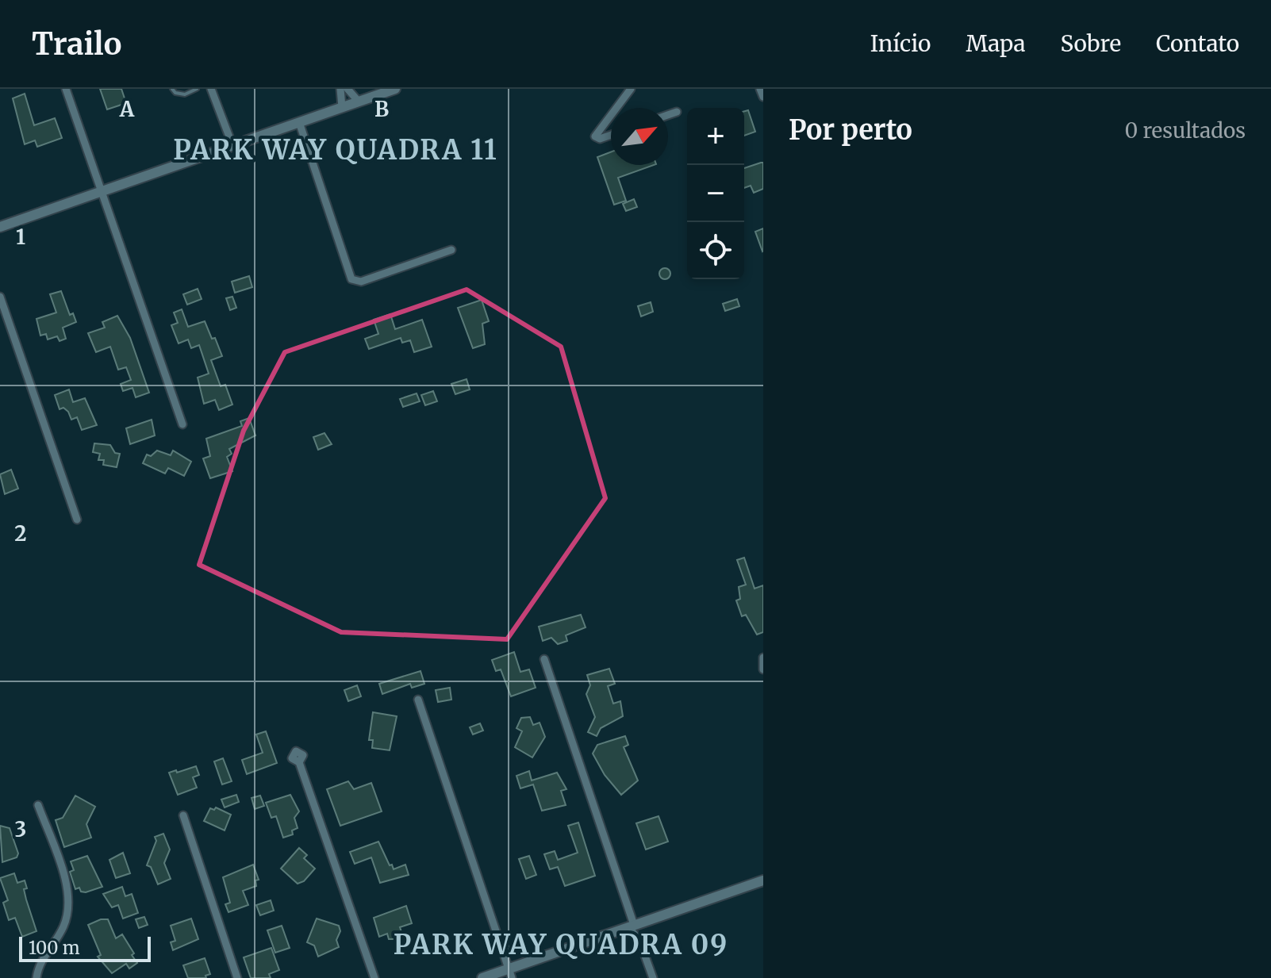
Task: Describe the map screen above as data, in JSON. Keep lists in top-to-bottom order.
{
  "districts": ["PARK WAY QUADRA 11", "PARK WAY QUADRA 09"],
  "scale_bar": "100 m",
  "north": "top right",
  "page": {
    "header": "Trailo",
    "nav": [
      "Início",
      "Mapa",
      "Sobre",
      "Contato"
    ],
    "heading": ["Por perto", "0 resultados"],
    "map_buttons": ["+", "−"],
    "scale": "100 m"
  },
  "grid": {
    "columns": ["A", "B"],
    "rows": ["1", "2", "3"]
  }
}
